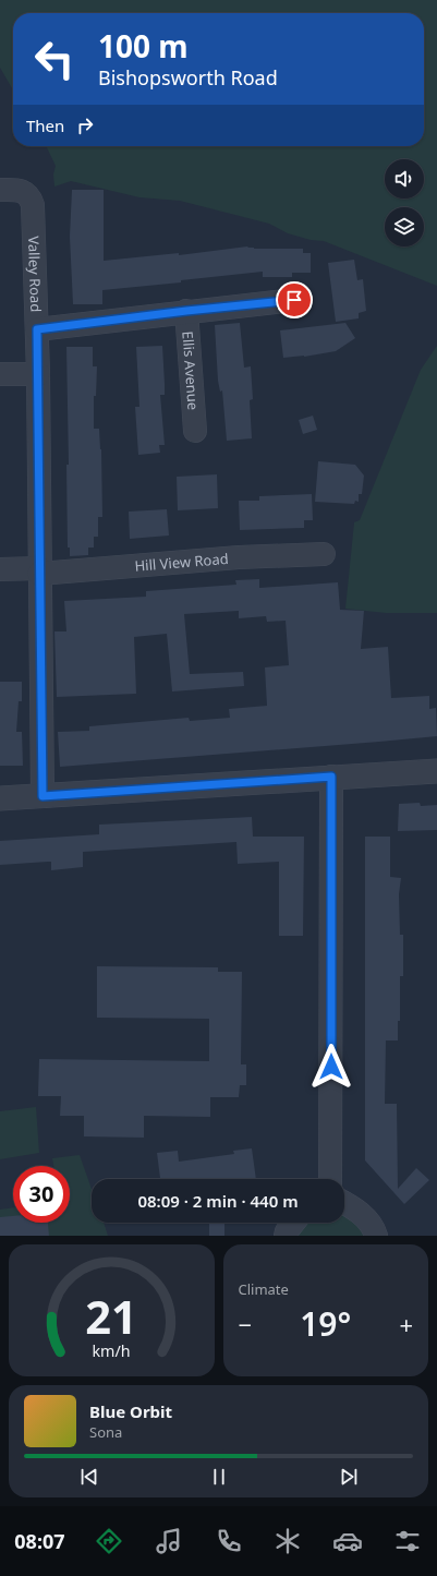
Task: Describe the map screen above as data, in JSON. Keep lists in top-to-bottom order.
{
  "streets": {
    "street": ["Valley Road", "Ellis Avenue", "Hill View Road"]
  },
  "crossings": [
    ["Valley Road", "Hill View Road"]
  ],
  "page": {
    "turn": ["100 m", "Bishopsworth Road"],
    "then": "Then",
    "limit": "30",
    "trip": "08:09 · 2 min · 440 m",
    "tile": "Climate",
    "heat": ["−", "19°", "+"],
    "song": ["Blue Orbit", "Sona"],
    "tabs": "08:07",
    "gauge": ["21", "km/h"]
  }
}
